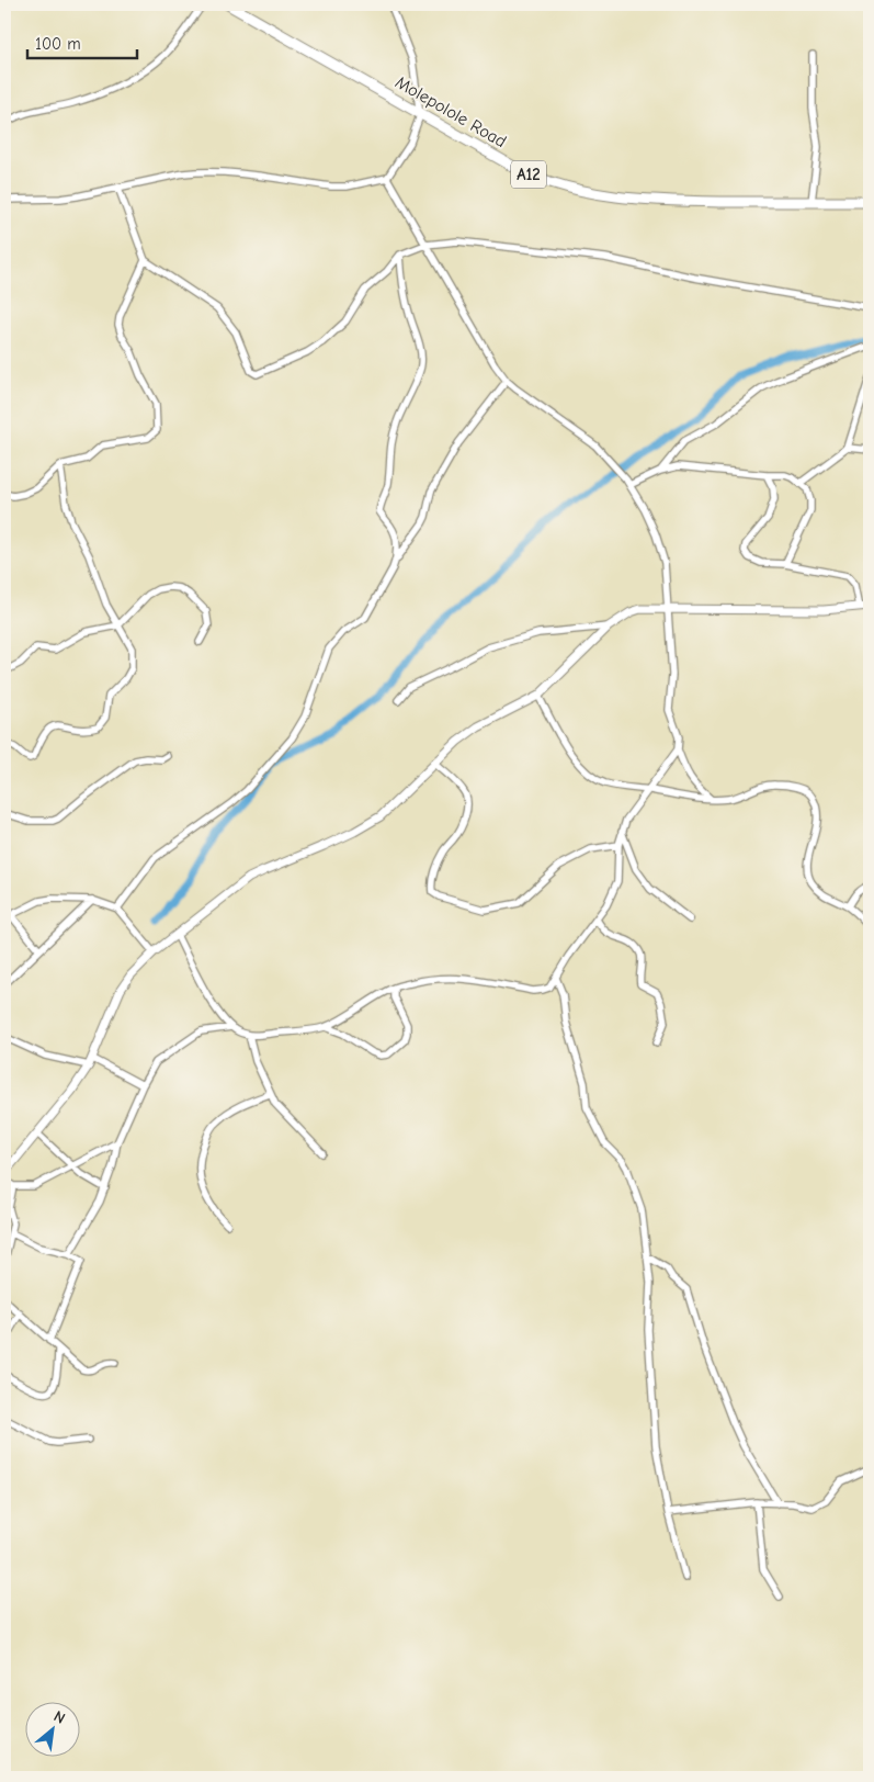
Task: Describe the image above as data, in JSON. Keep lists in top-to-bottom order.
{
  "streets": {
    "main road": ["Molepolole Road", "A12"]
  },
  "scale_bar": "100 m",
  "north": "top right"
}
